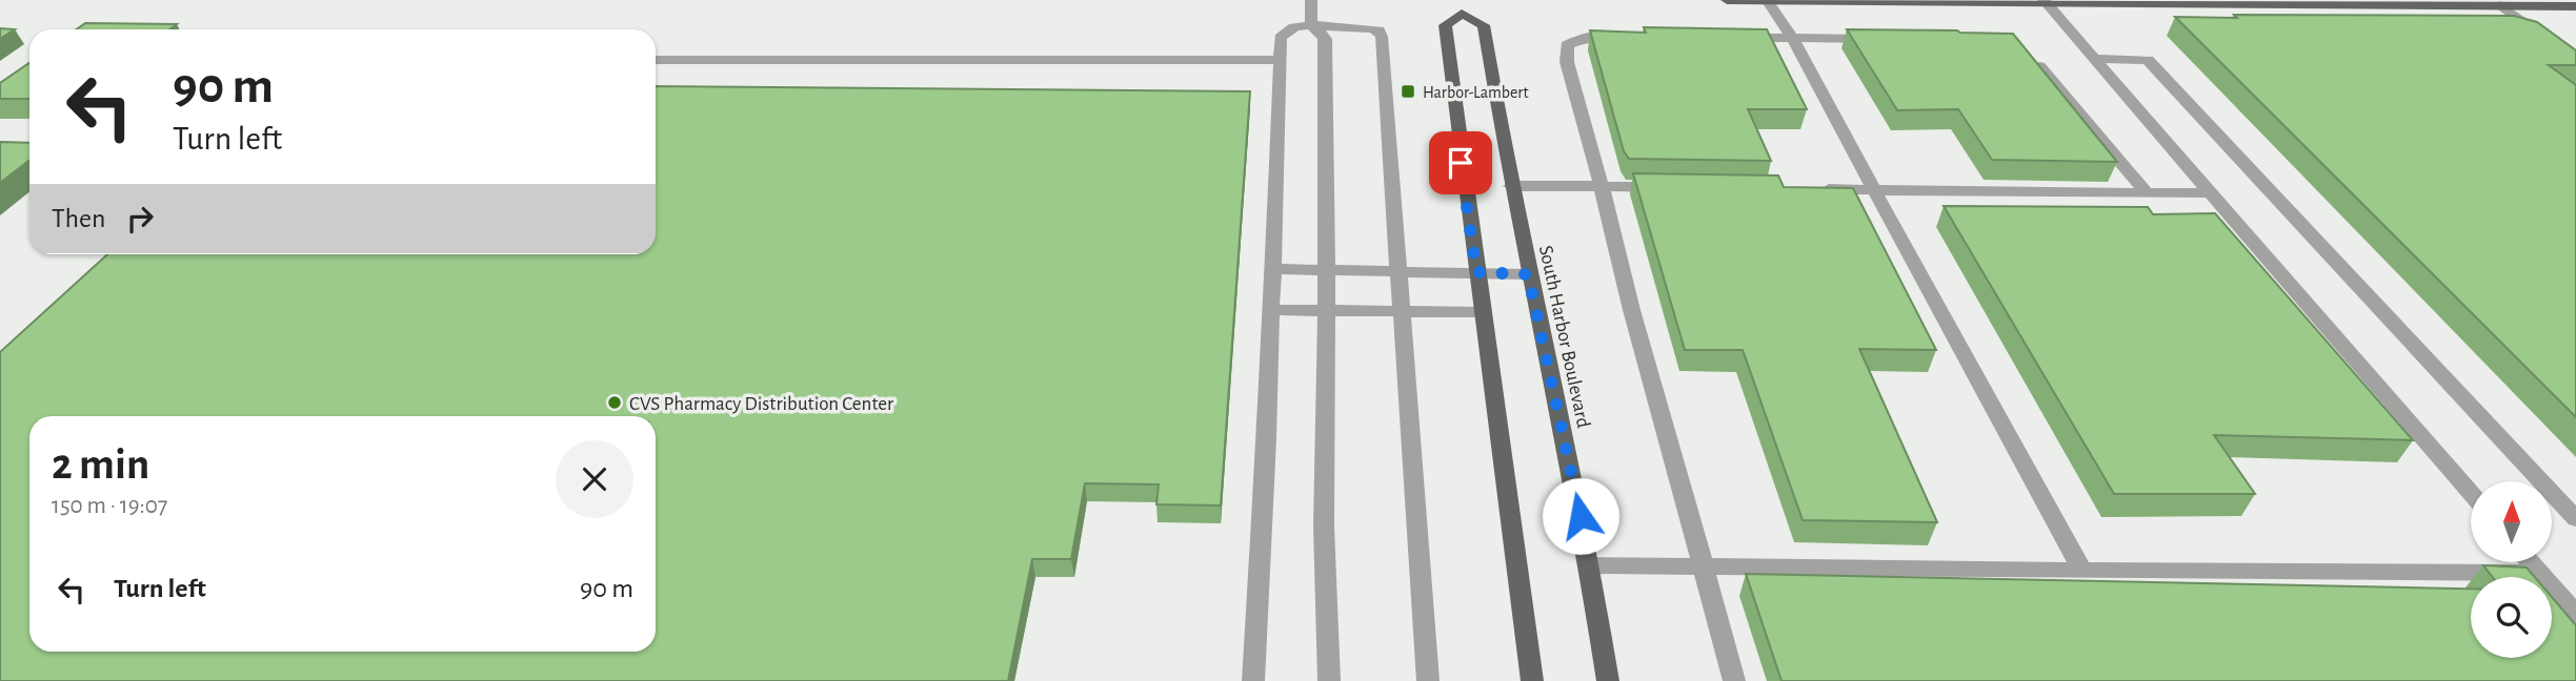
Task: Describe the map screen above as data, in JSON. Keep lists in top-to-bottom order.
{
  "streets": {
    "main road": ["South Harbor Boulevard"]
  },
  "places": {
    "transit": ["Harbor-Lambert"],
    "other": ["CVS Pharmacy Distribution Center"]
  },
  "north": "top",
  "page": {
    "turn": ["90 m", "Turn left"],
    "then": "Then",
    "heading": ["2 min", "150 m · 19:07"],
    "list": [
      {
        "name": "Turn left",
        "value": "90 m"
      }
    ]
  }
}
